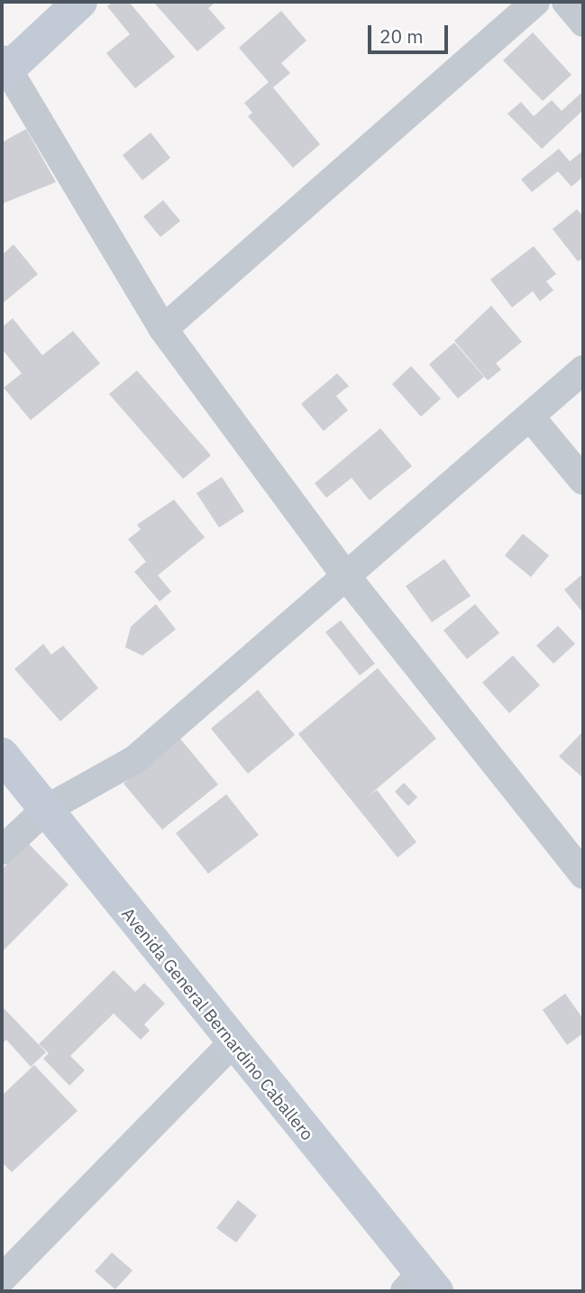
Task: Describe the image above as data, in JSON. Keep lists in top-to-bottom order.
{
  "streets": {
    "main road": ["Avenida General Bernardino Caballero"]
  },
  "scale_bar": "20 m"
}
